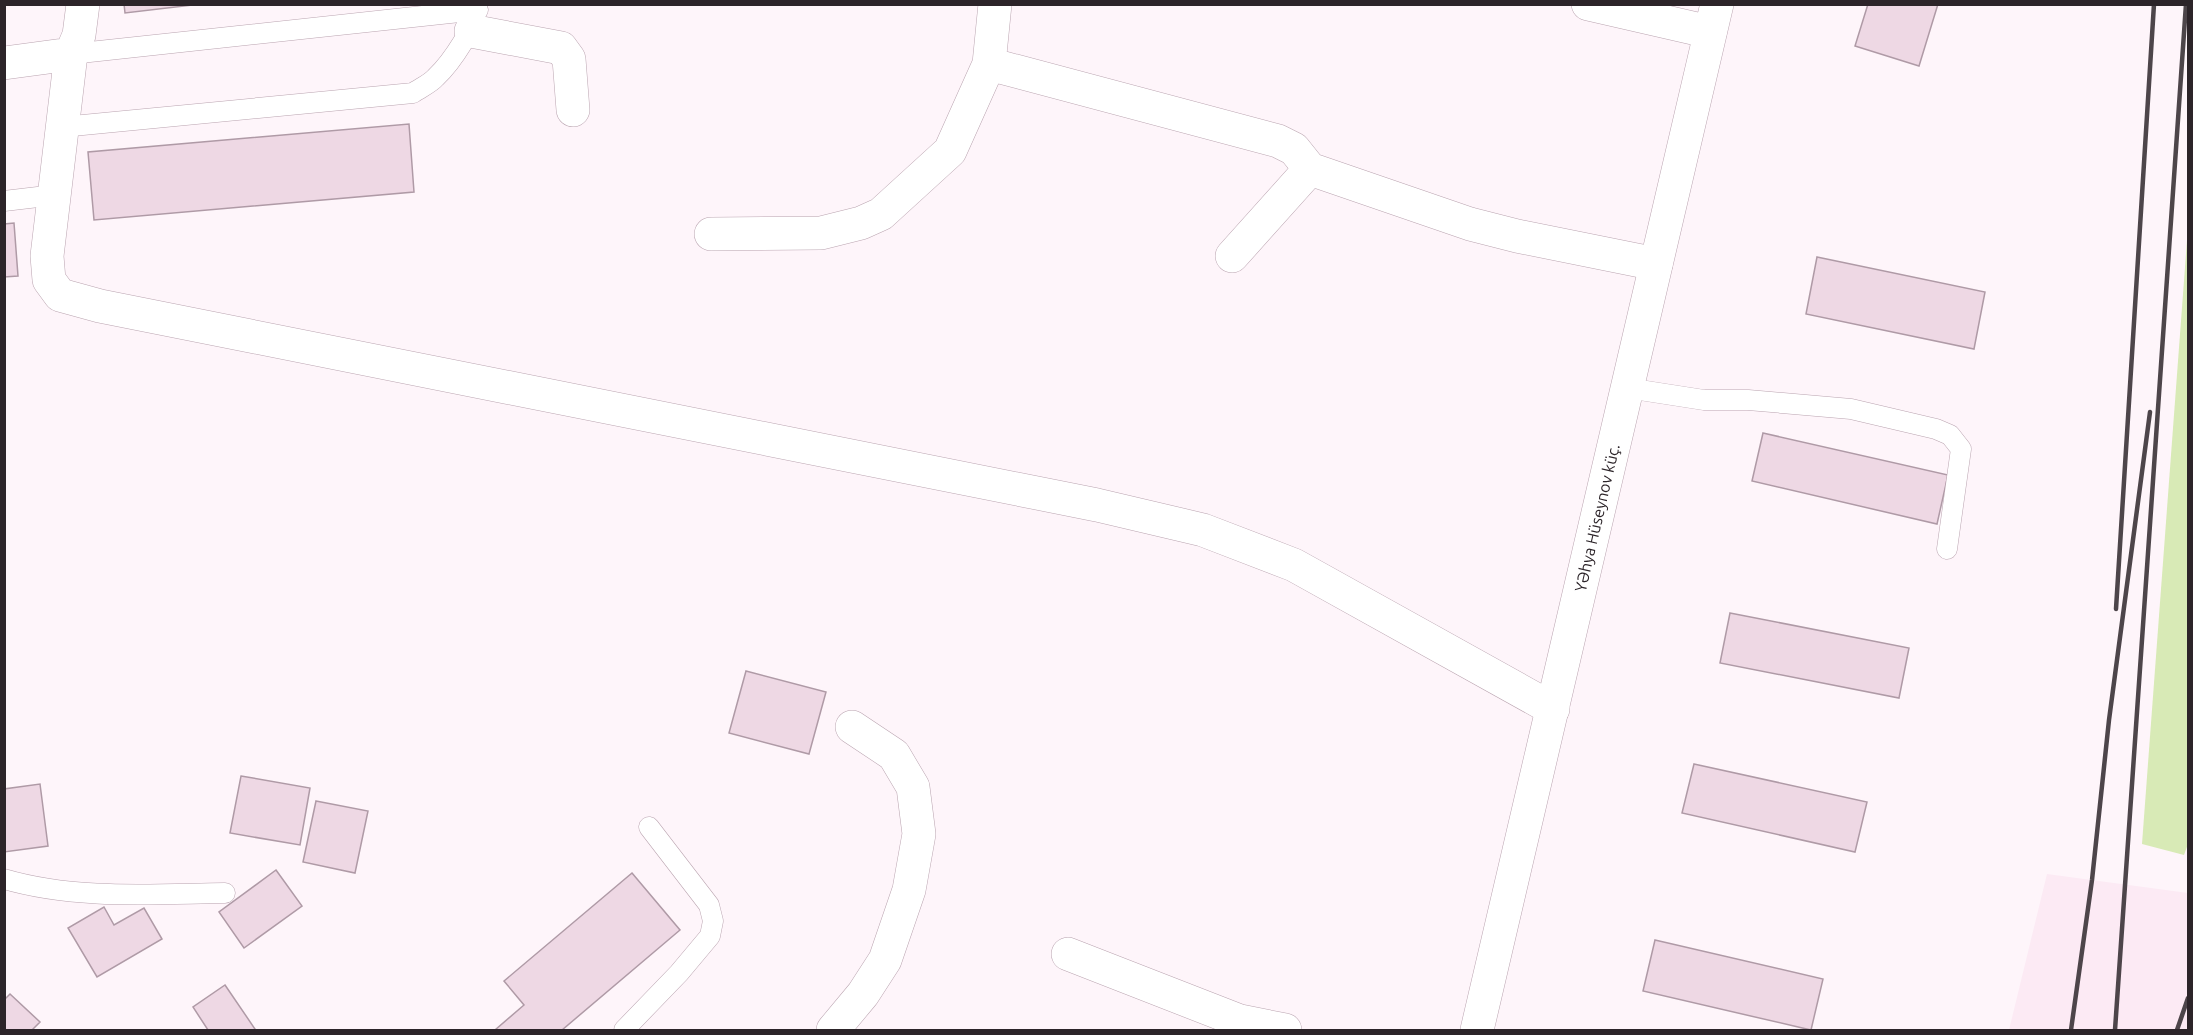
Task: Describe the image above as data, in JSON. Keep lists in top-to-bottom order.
{
  "streets": {
    "street": ["Yəhya Hüseynov küç."]
  }
}
